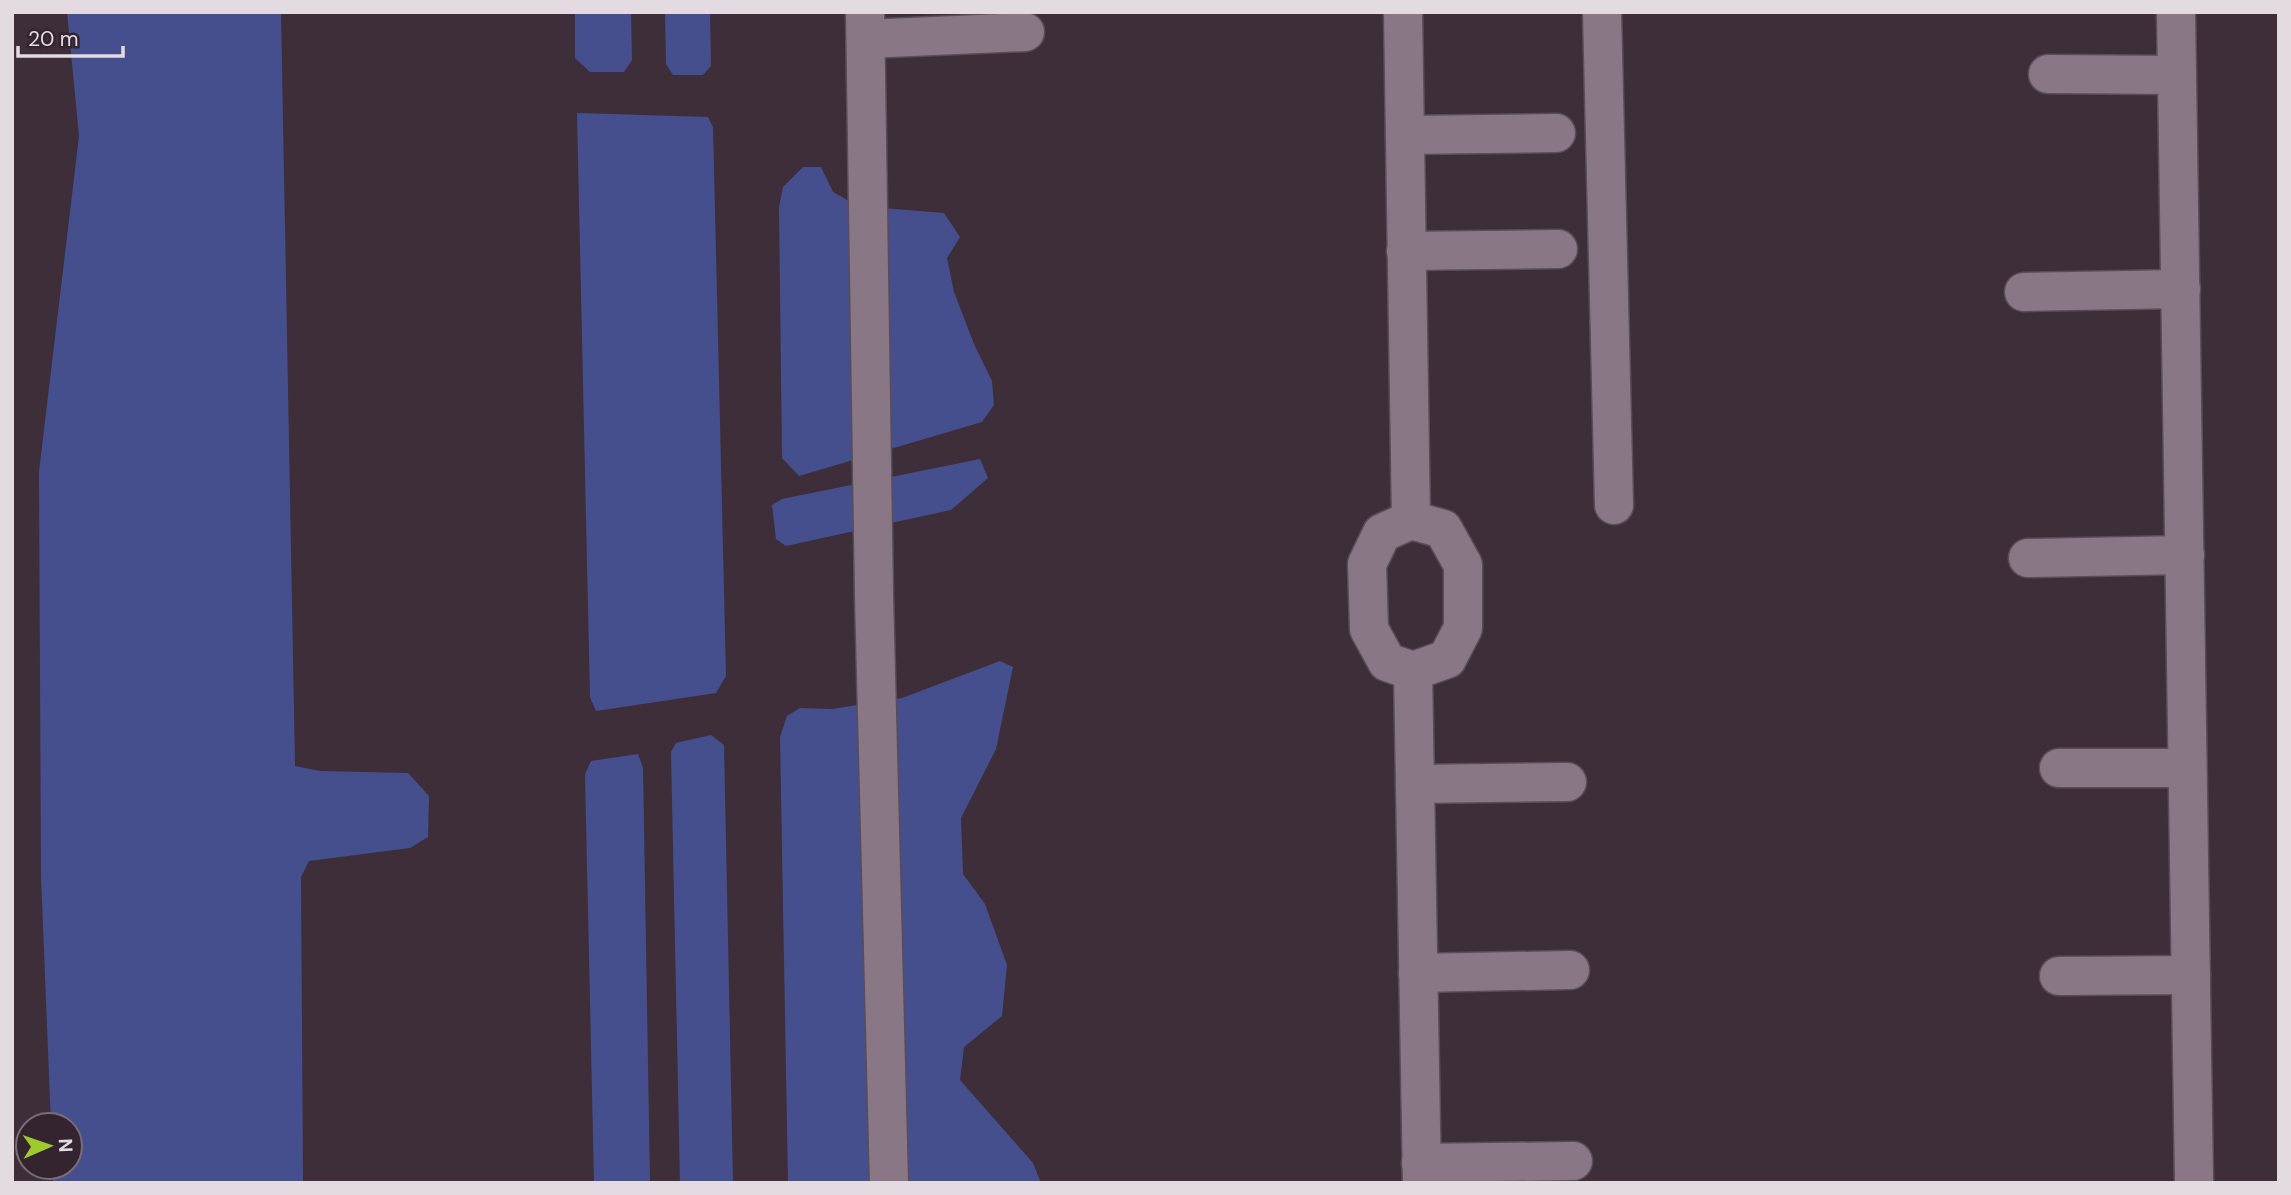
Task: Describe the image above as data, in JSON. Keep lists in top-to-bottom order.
{
  "scale_bar": "20 m",
  "north": "right"
}
